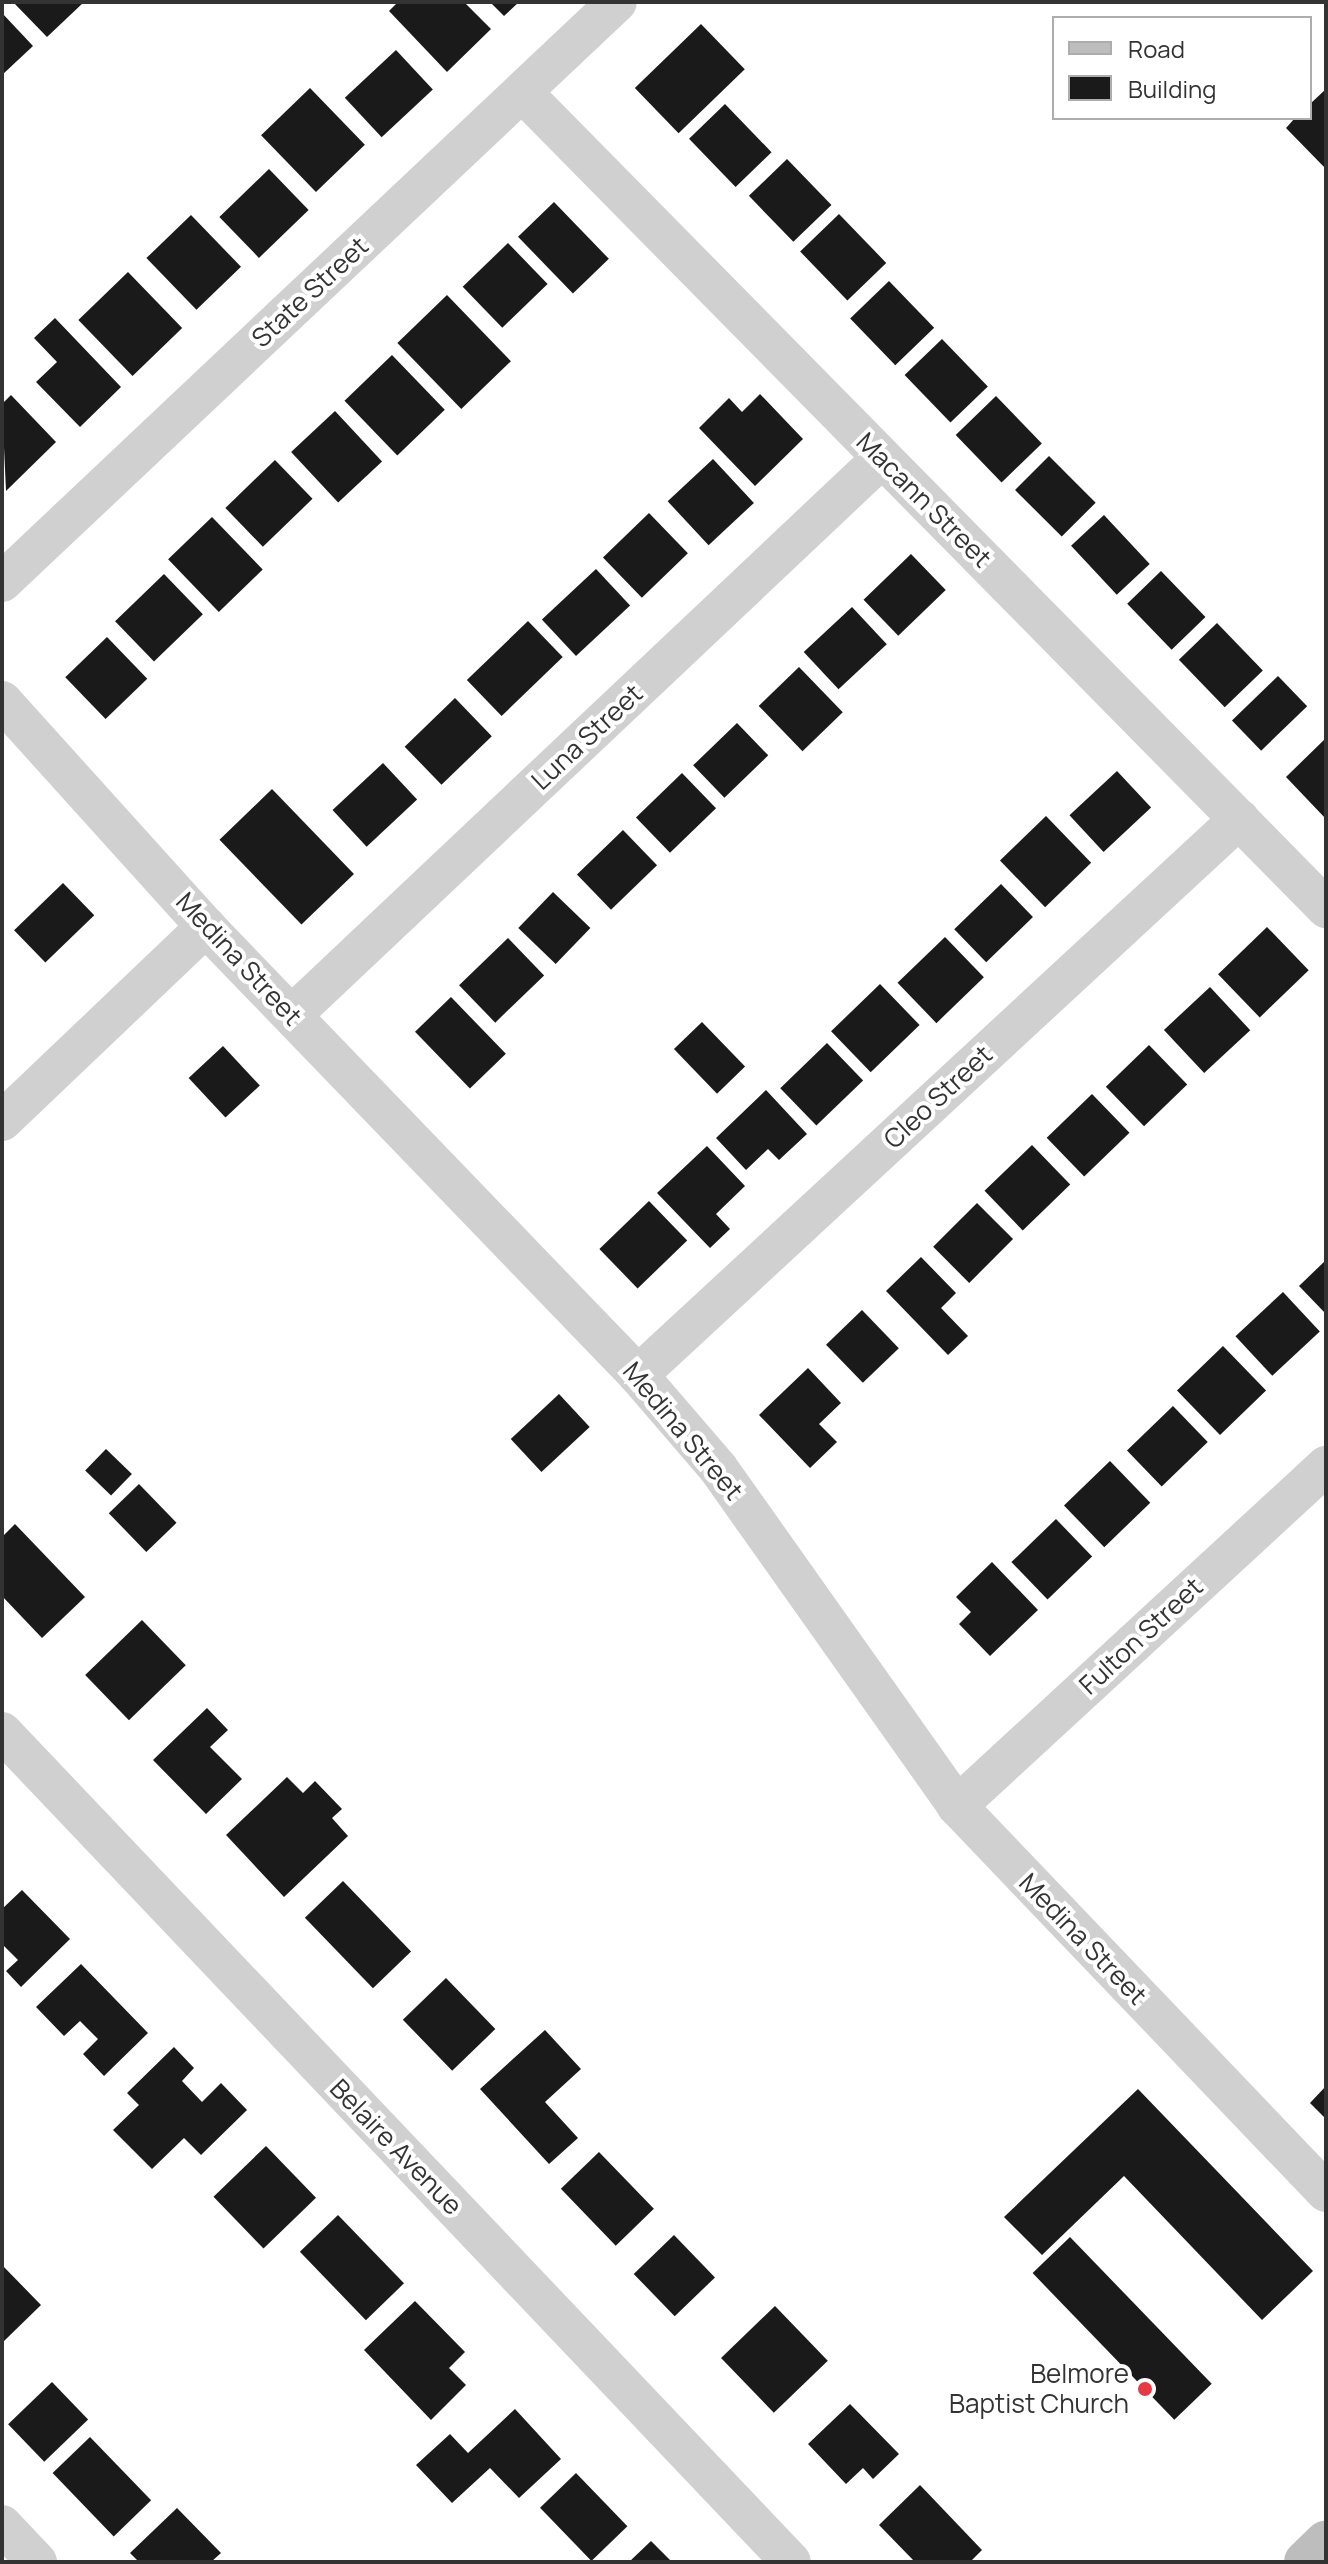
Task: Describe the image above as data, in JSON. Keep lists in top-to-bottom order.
{
  "streets": {
    "street": [
      "State Street",
      "Macann Street",
      "Luna Street",
      "Medina Street",
      "Cleo Street",
      "Fulton Street",
      "Belaire Avenue"
    ]
  },
  "crossings": [
    ["State Street", "Macann Street"],
    ["Macann Street", "Luna Street"],
    ["Macann Street", "Cleo Street"],
    ["Luna Street", "Medina Street"],
    ["Medina Street", "Cleo Street"],
    ["Medina Street", "Fulton Street"]
  ],
  "places": ["Belmore Baptist Church"],
  "legend": ["Road", "Building"]
}
